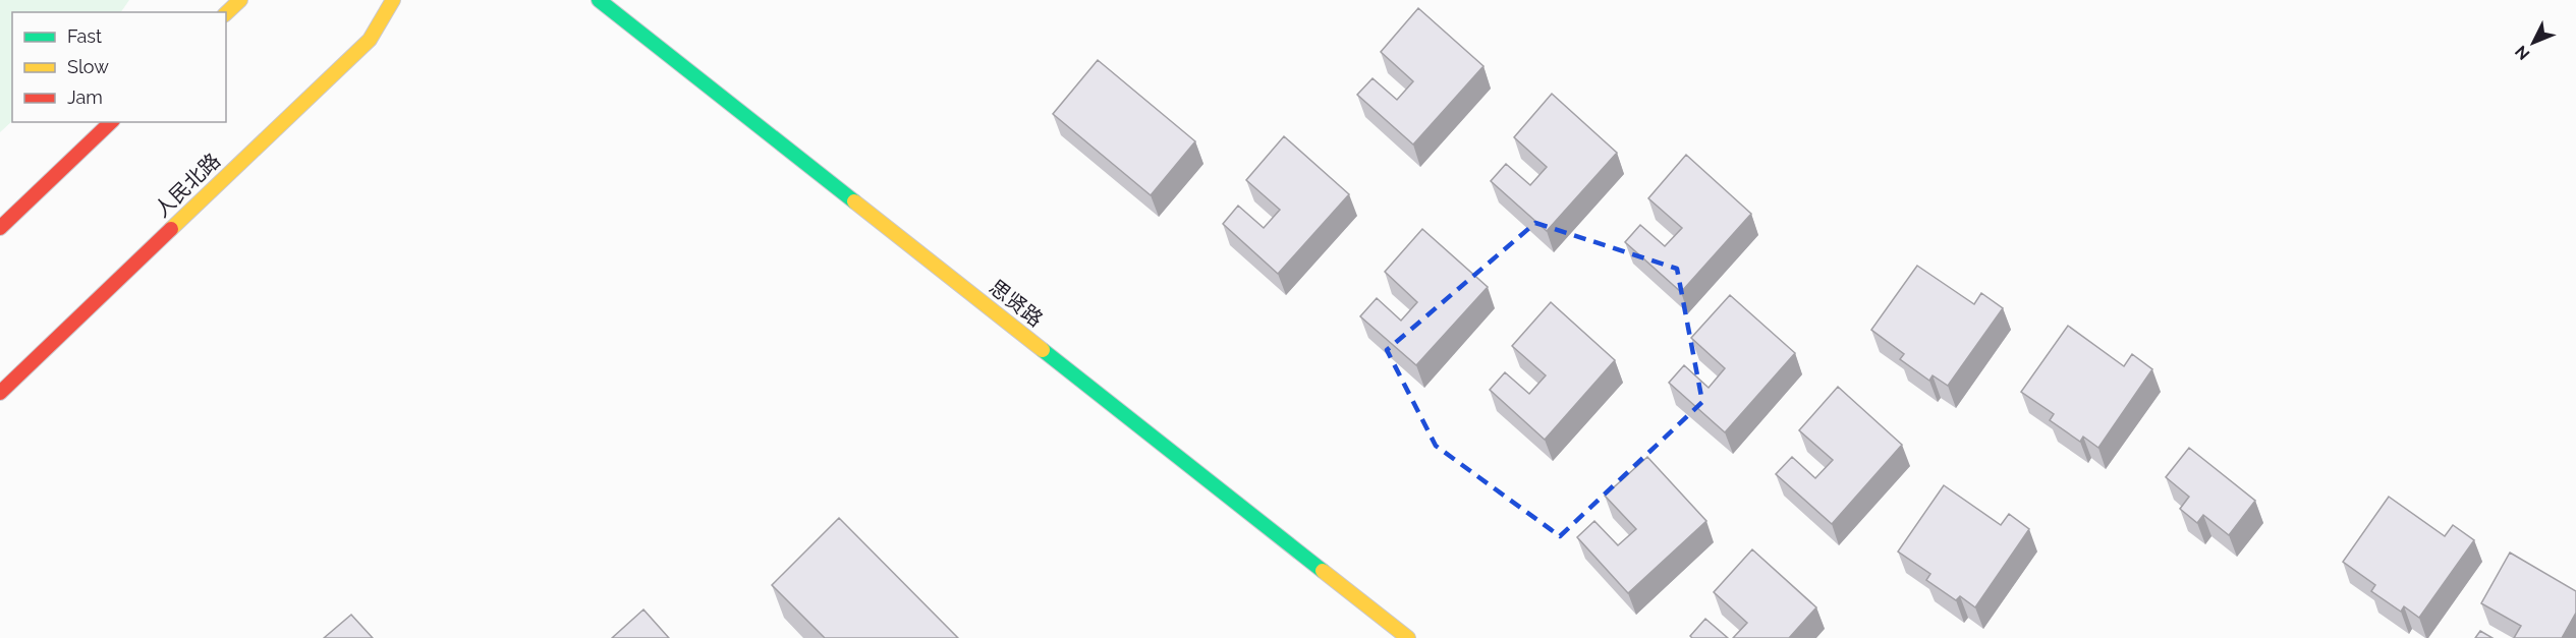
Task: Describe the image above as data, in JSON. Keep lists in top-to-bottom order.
{
  "streets": {
    "main road": ["人民北路", "思贤路"]
  },
  "legend": ["Fast", "Slow", "Jam"],
  "north": "bottom left"
}
